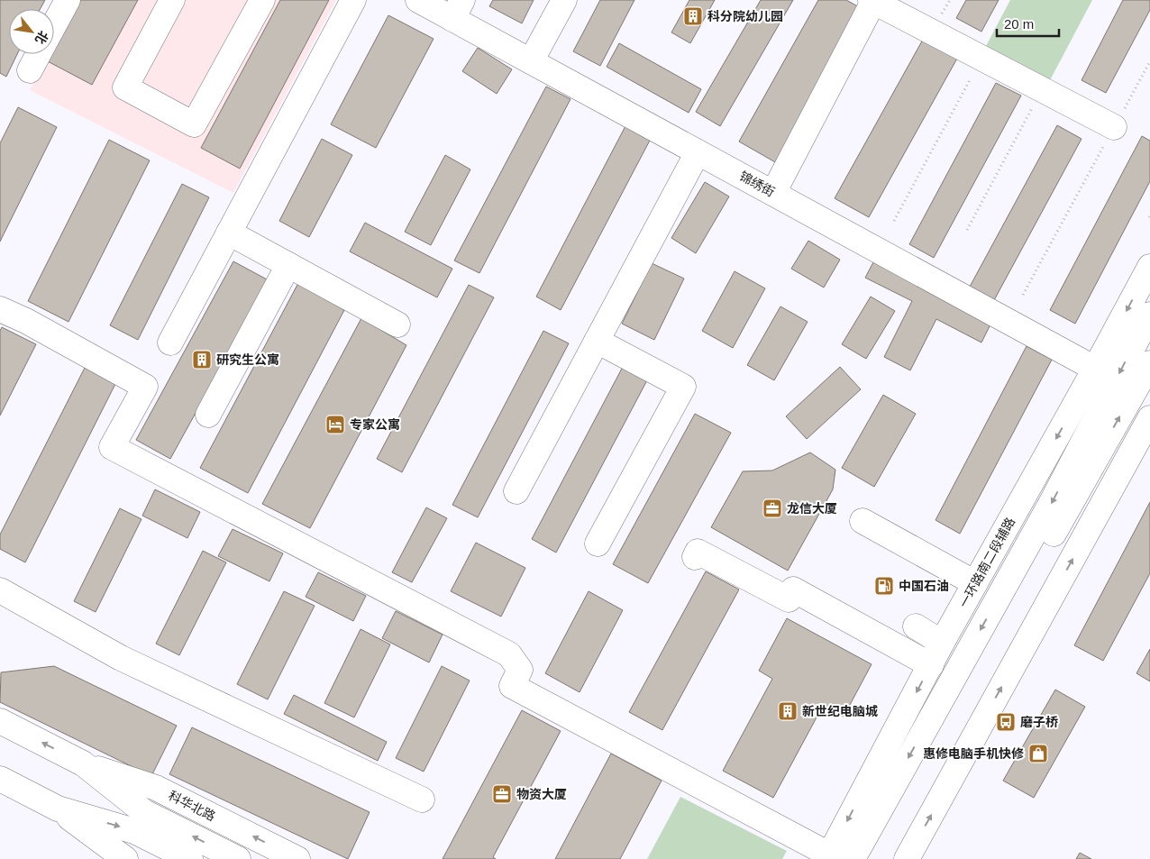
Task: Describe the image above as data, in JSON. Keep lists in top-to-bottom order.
{
  "streets": {
    "street": ["锦绣街", "一环路南二段辅路", "科华北路"]
  },
  "crossings": [
    ["锦绣街", "一环路南二段辅路"]
  ],
  "places": {
    "building": ["科分院幼儿园", "研究生公寓", "新世纪电脑城"],
    "hotel": ["专家公寓"],
    "office": ["龙信大厦", "物资大厦"],
    "fuel station": ["中国石油"],
    "bus stop": ["磨子桥"],
    "shop": ["惠修电脑手机快修"]
  },
  "scale_bar": "20 m",
  "north": "bottom right"
}
